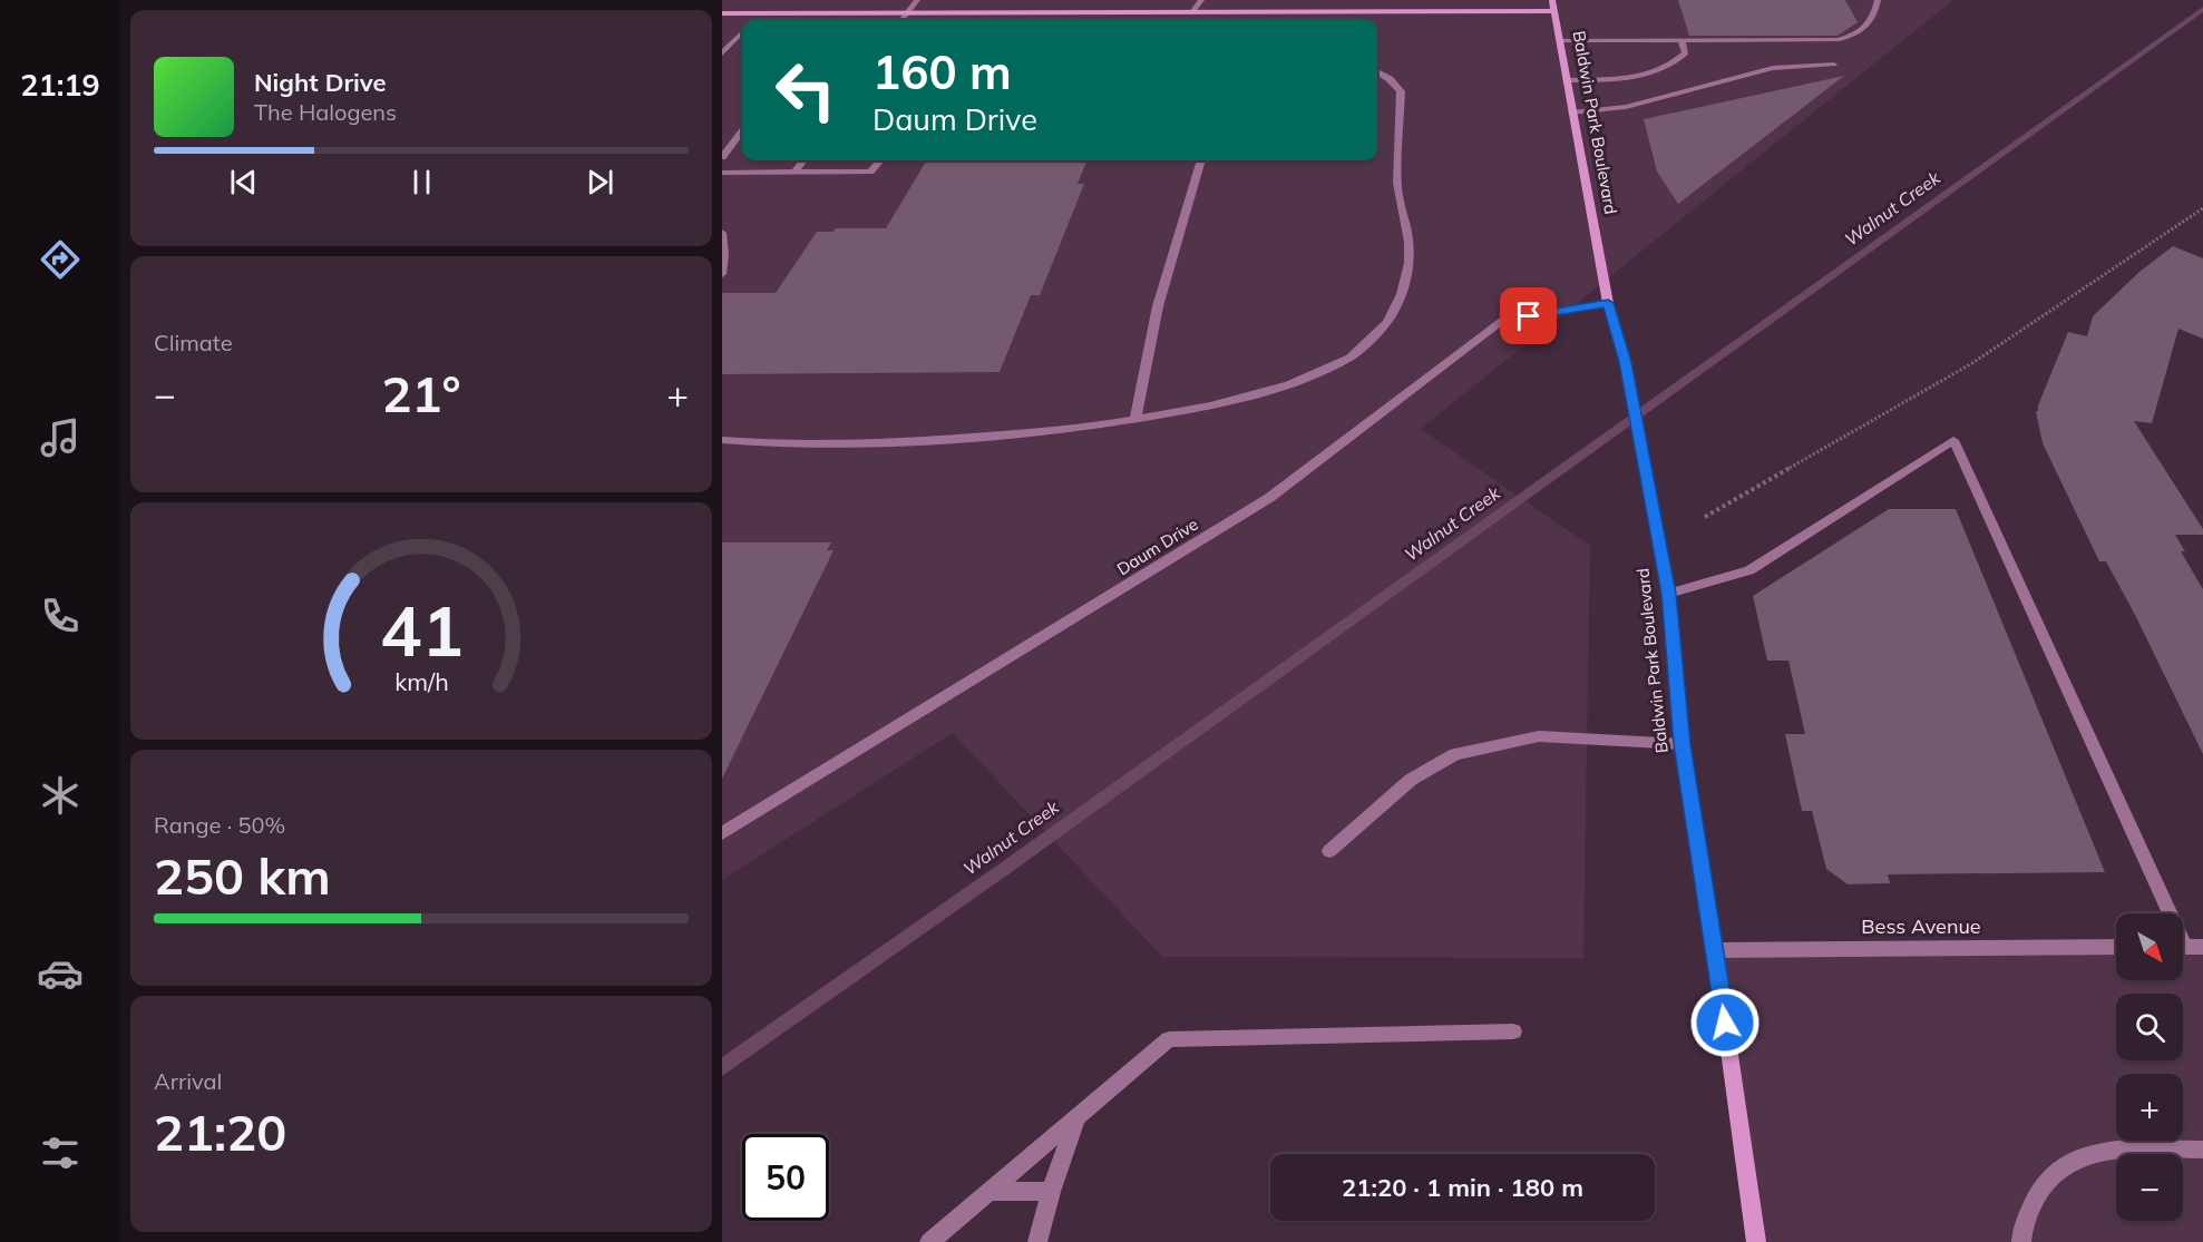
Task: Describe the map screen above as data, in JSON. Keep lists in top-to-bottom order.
{
  "streets": {
    "main road": ["Baldwin Park Boulevard"],
    "street": ["Daum Drive", "Bess Avenue"]
  },
  "crossings": [
    ["Baldwin Park Boulevard", "Daum Drive"],
    ["Baldwin Park Boulevard", "Bess Avenue"]
  ],
  "water": ["Walnut Creek"],
  "north": "bottom right",
  "page": {
    "tabs": "21:19",
    "turn": ["160 m", "Daum Drive"],
    "song": ["Night Drive", "The Halogens"],
    "tile": [
      "Climate",
      ["Range · 50%", "250 km"],
      ["Arrival", "21:20"]
    ],
    "heat": ["−", "21°", "+"],
    "map_buttons": ["+", "−"],
    "limit": "50",
    "trip": "21:20 · 1 min · 180 m",
    "gauge": ["41", "km/h"]
  }
}
